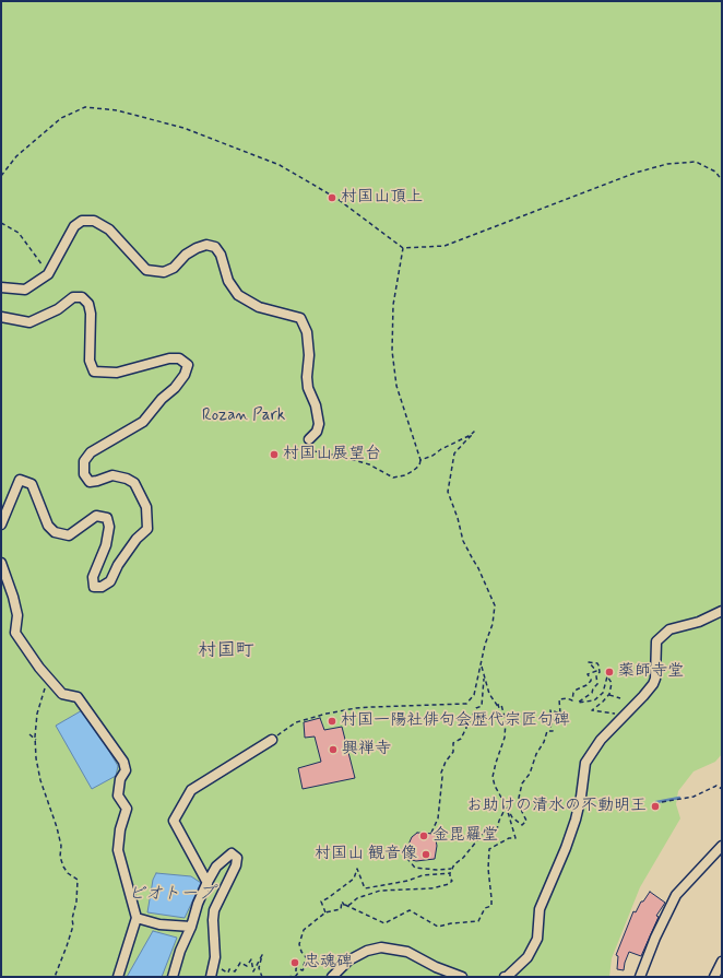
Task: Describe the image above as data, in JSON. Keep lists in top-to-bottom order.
{
  "districts": ["村国町"],
  "water": ["ビオトープ"],
  "parks": ["Rozan Park"],
  "places": [
    "村国山頂上",
    "村国山展望台",
    "薬師寺堂",
    "村国一陽社俳句会歴代宗匠句碑",
    "興禅寺",
    "お助けの清水の不動明王",
    "金毘羅堂",
    "村国山 観音像",
    "忠魂碑"
  ]
}
